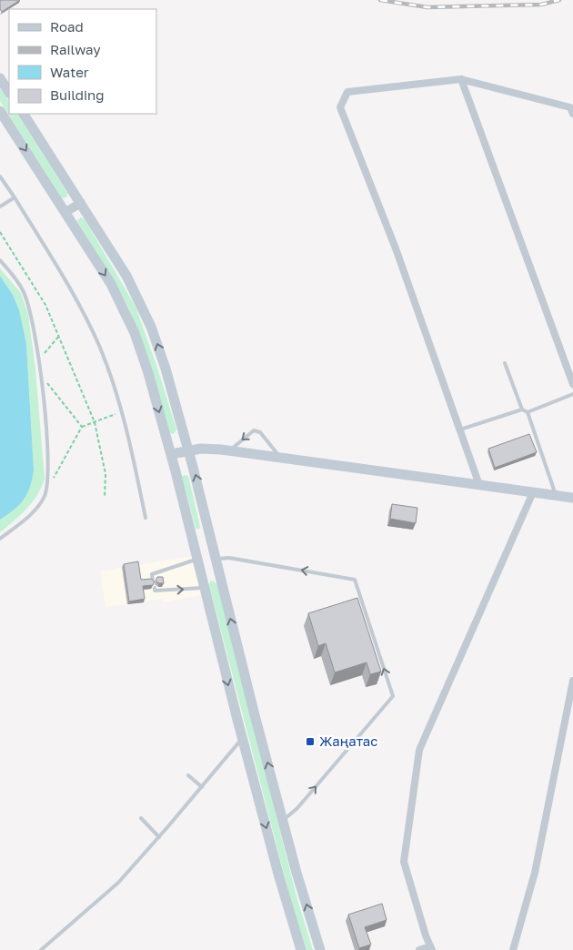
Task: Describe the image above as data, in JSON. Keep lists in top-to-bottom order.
{
  "places": {
    "transit": ["Жаңатас"]
  },
  "legend": [
    "Road",
    "Railway",
    "Water",
    "Building"
  ]
}
